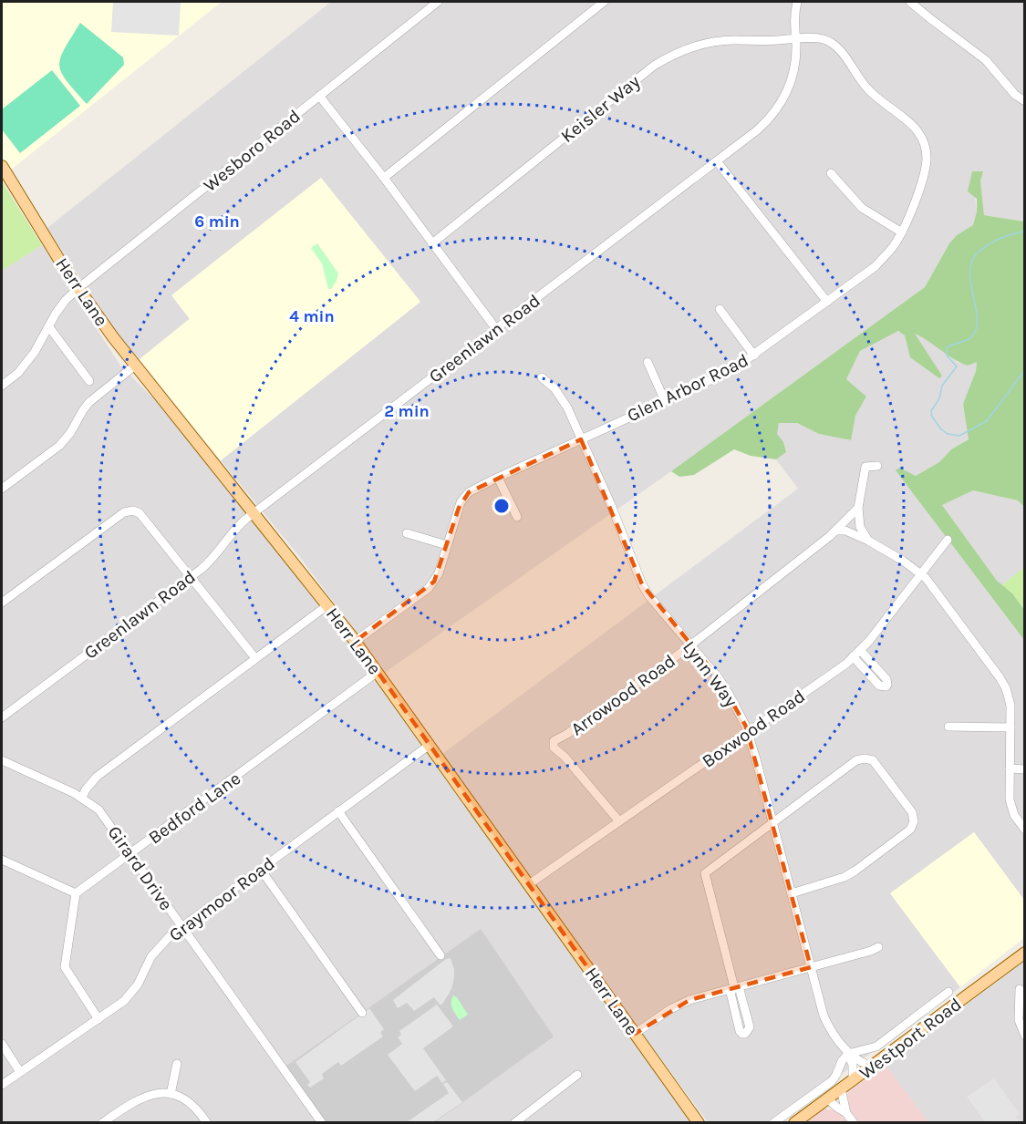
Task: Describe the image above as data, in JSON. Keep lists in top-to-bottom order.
{
  "streets": {
    "main road": ["Herr Lane", "Westport Road"],
    "street": [
      "Keisler Way",
      "Wesboro Road",
      "Greenlawn Road",
      "Glen Arbor Road",
      "Lynn Way",
      "Arrowood Road",
      "Boxwood Road",
      "Bedford Lane",
      "Girard Drive",
      "Graymoor Road"
    ]
  },
  "crossings": [
    ["Keisler Way", "Greenlawn Road"],
    ["Keisler Way", "Glen Arbor Road"],
    ["Wesboro Road", "Herr Lane"],
    ["Herr Lane", "Greenlawn Road"],
    ["Herr Lane", "Glen Arbor Road"],
    ["Herr Lane", "Boxwood Road"],
    ["Herr Lane", "Bedford Lane"],
    ["Herr Lane", "Graymoor Road"],
    ["Greenlawn Road", "Glen Arbor Road"],
    ["Glen Arbor Road", "Lynn Way"],
    ["Lynn Way", "Arrowood Road"],
    ["Lynn Way", "Boxwood Road"],
    ["Lynn Way", "Westport Road"],
    ["Arrowood Road", "Boxwood Road"],
    ["Bedford Lane", "Girard Drive"],
    ["Girard Drive", "Graymoor Road"]
  ],
  "rings": ["6 min", "4 min", "2 min"]
}
